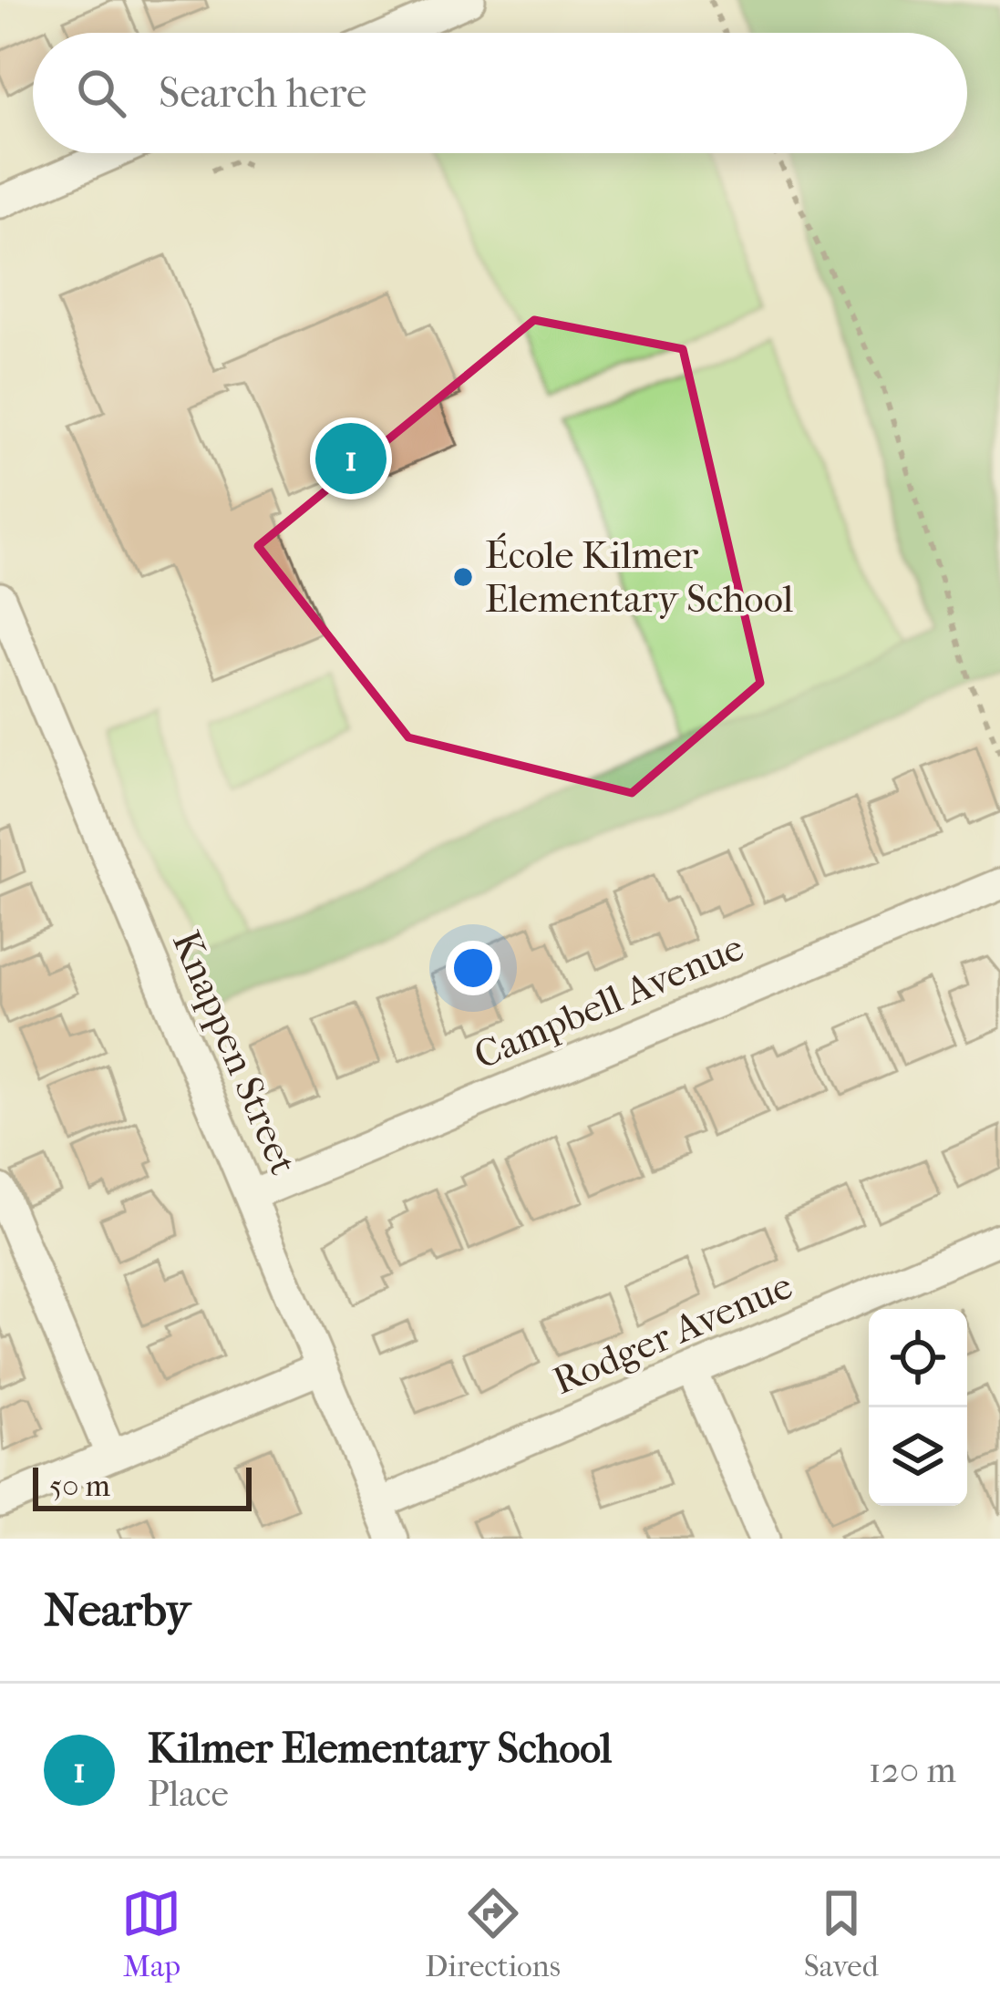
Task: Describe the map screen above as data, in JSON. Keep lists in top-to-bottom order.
{
  "streets": {
    "street": ["Campbell Avenue", "Knappen Street", "Rodger Avenue"]
  },
  "crossings": [
    ["Campbell Avenue", "Knappen Street"],
    ["Knappen Street", "Rodger Avenue"]
  ],
  "places": ["École Kilmer Elementary School"],
  "scale_bar": "50 m",
  "page": {
    "search": "Search here",
    "pins": "1",
    "scale": "50 m",
    "heading": "Nearby",
    "list": [
      {
        "mark": "1",
        "name": "Kilmer Elementary School",
        "note": "Place",
        "value": "120 m"
      }
    ],
    "nav": ["Map", "Directions", "Saved"]
  }
}
